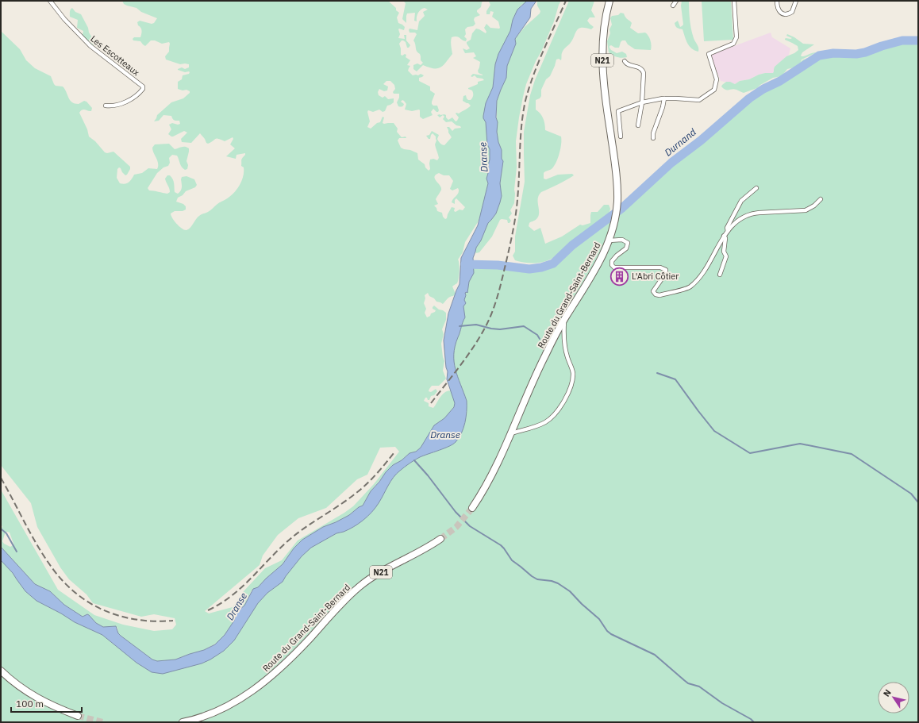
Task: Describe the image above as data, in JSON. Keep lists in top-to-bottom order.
{
  "streets": {
    "main road": ["N21", "Route du Grand-Saint-Bernard"],
    "street": ["Les Escotteaux"]
  },
  "water": ["Durnand", "Dranse"],
  "places": {
    "building": ["L'Abri Côtier"]
  },
  "scale_bar": "100 m",
  "north": "top left"
}
